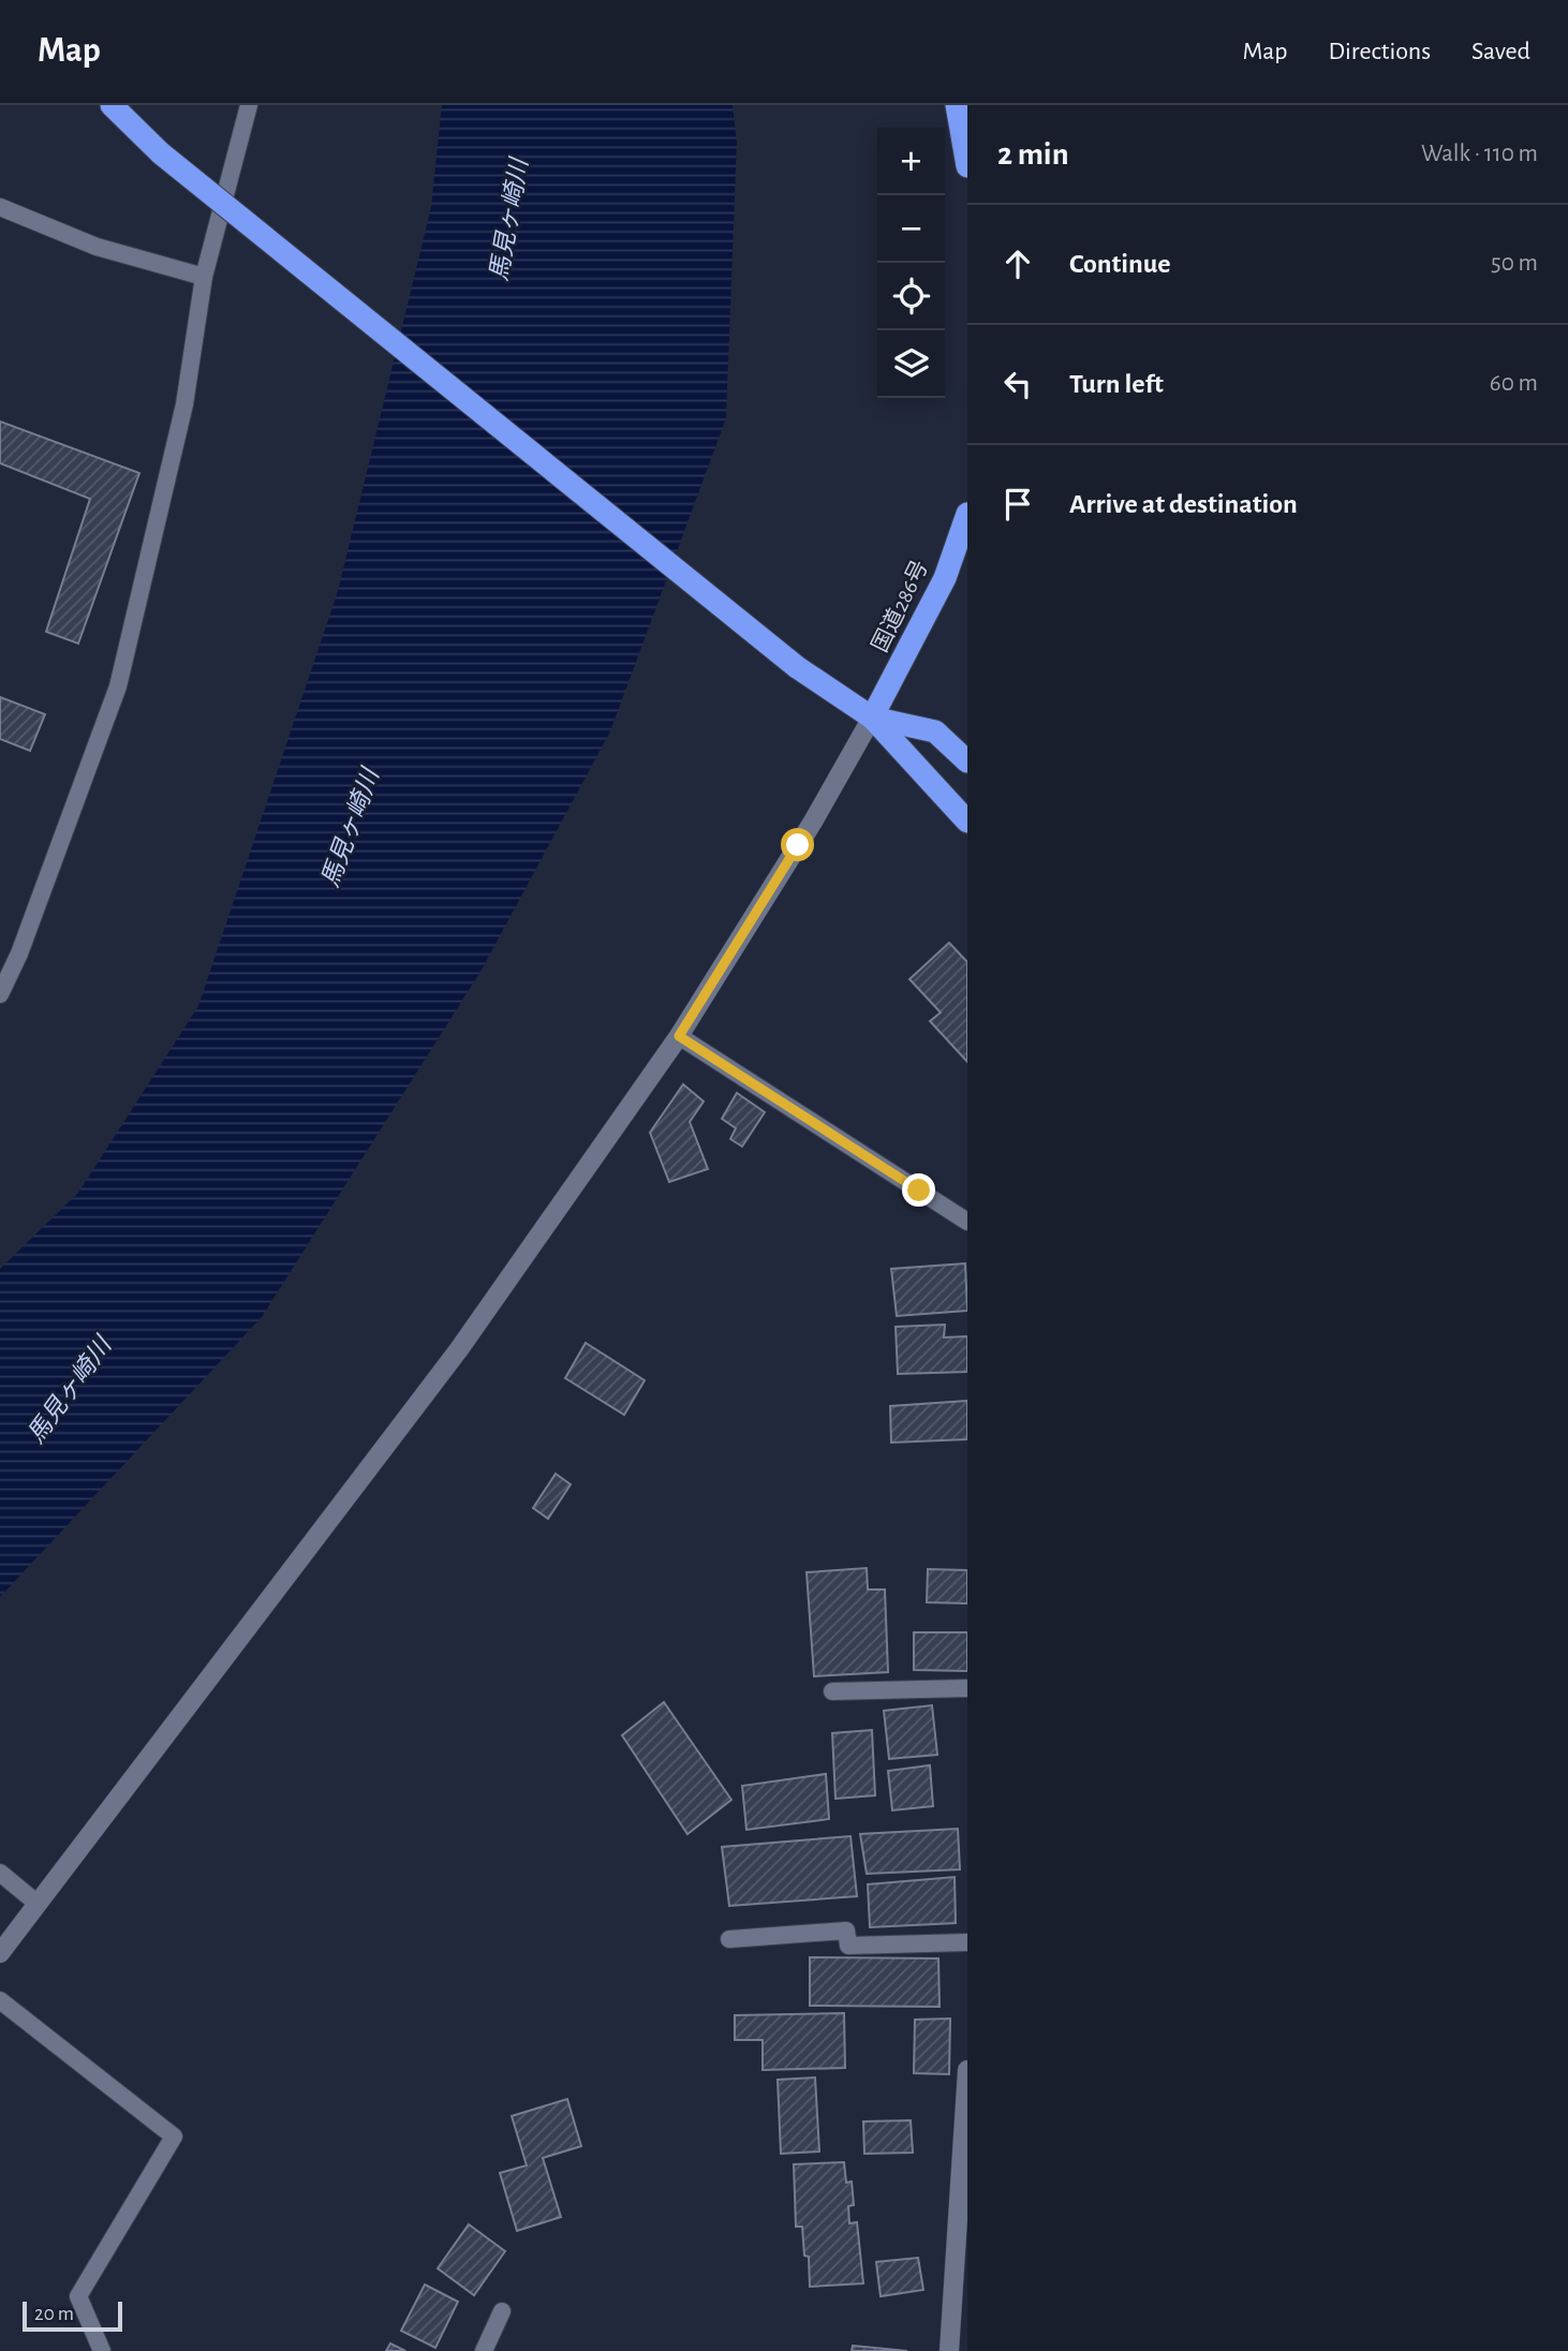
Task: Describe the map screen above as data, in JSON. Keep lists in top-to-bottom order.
{
  "streets": {
    "highway": ["国道286号"]
  },
  "water": ["馬見ヶ崎川"],
  "scale_bar": "20 m",
  "page": {
    "header": "Map",
    "nav": ["Map", "Directions", "Saved"],
    "heading": ["2 min", "Walk · 110 m"],
    "map_buttons": ["+", "−"],
    "list": [
      ["Continue", "50 m"],
      ["Turn left", "60 m"],
      "Arrive at destination"
    ],
    "scale": "20 m"
  }
}
